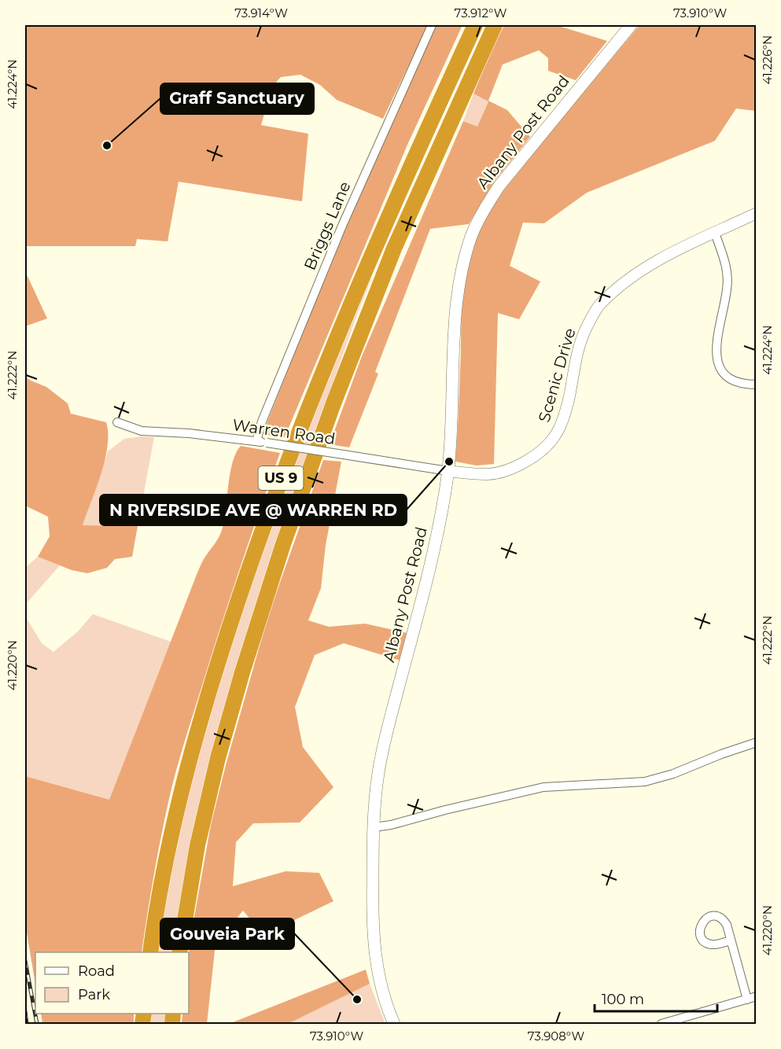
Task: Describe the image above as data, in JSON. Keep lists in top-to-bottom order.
{
  "streets": {
    "highway": ["US 9"],
    "main road": ["Albany Post Road"],
    "street": ["Briggs Lane", "Scenic Drive", "Warren Road"]
  },
  "crossings": [
    ["Albany Post Road", "Scenic Drive"],
    ["Albany Post Road", "Warren Road"],
    ["Briggs Lane", "Warren Road"],
    ["Scenic Drive", "Warren Road"]
  ],
  "places": ["Graff Sanctuary", "N RIVERSIDE AVE @ WARREN RD", "Gouveia Park"],
  "legend": ["Road", "Park"],
  "scale_bar": "100 m",
  "coordinates": [
    "73.914°W",
    "73.912°W",
    "73.910°W",
    "41.226°N",
    "41.224°N",
    "41.222°N",
    "41.220°N",
    "73.908°W"
  ]
}
